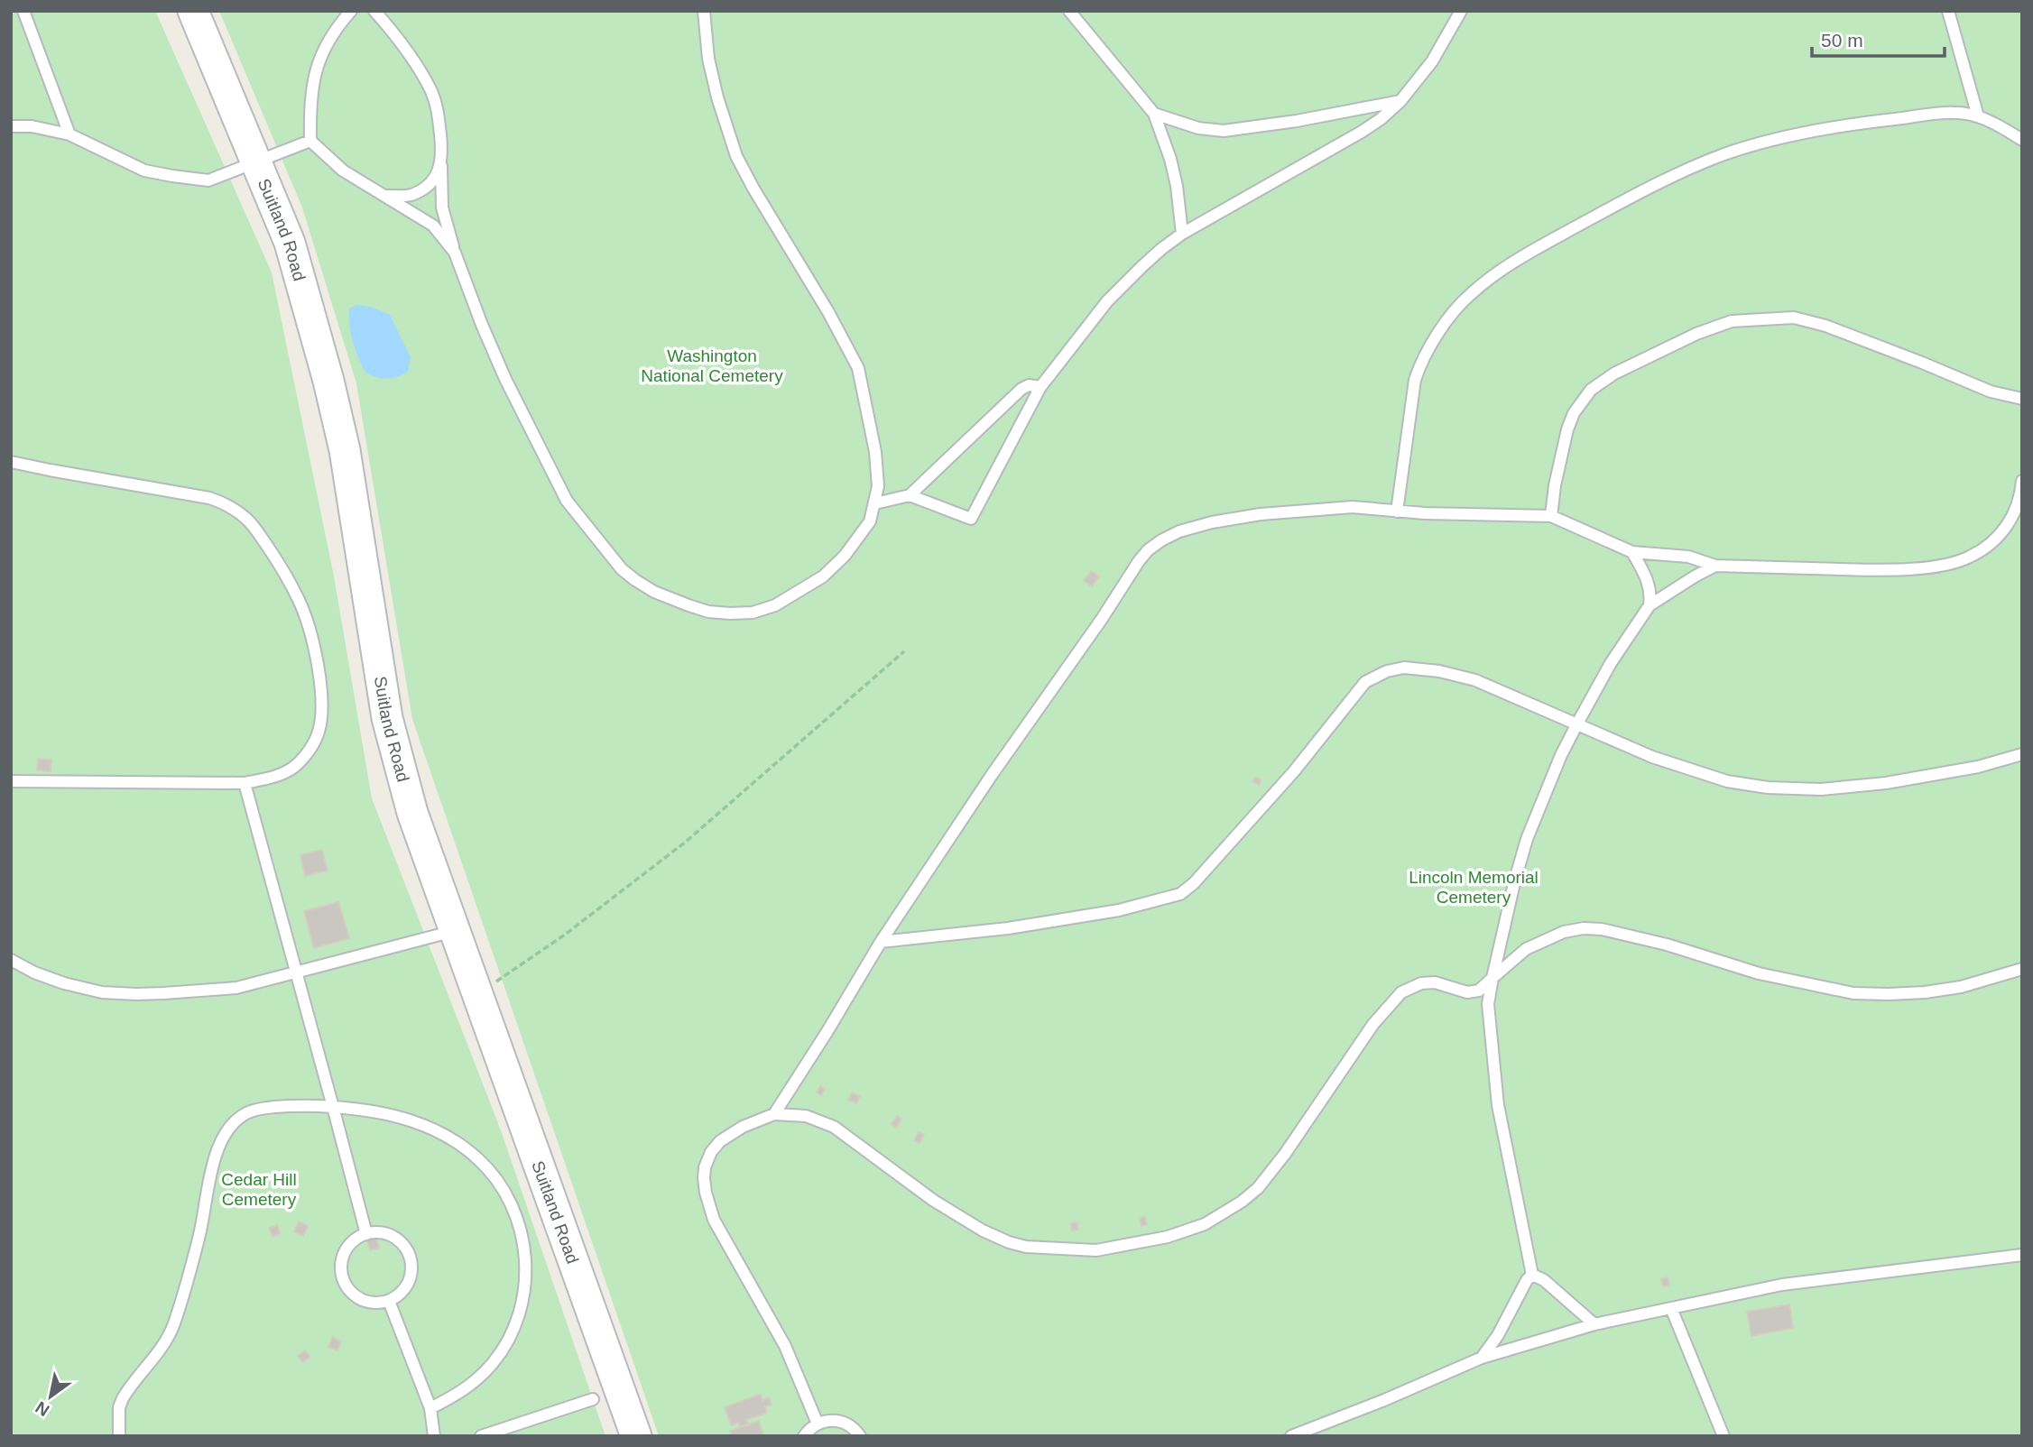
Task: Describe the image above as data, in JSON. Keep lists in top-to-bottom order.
{
  "streets": {
    "main road": ["Suitland Road"]
  },
  "parks": ["Washington National Cemetery", "Lincoln Memorial Cemetery", "Cedar Hill Cemetery"],
  "scale_bar": "50 m",
  "north": "bottom left"
}
